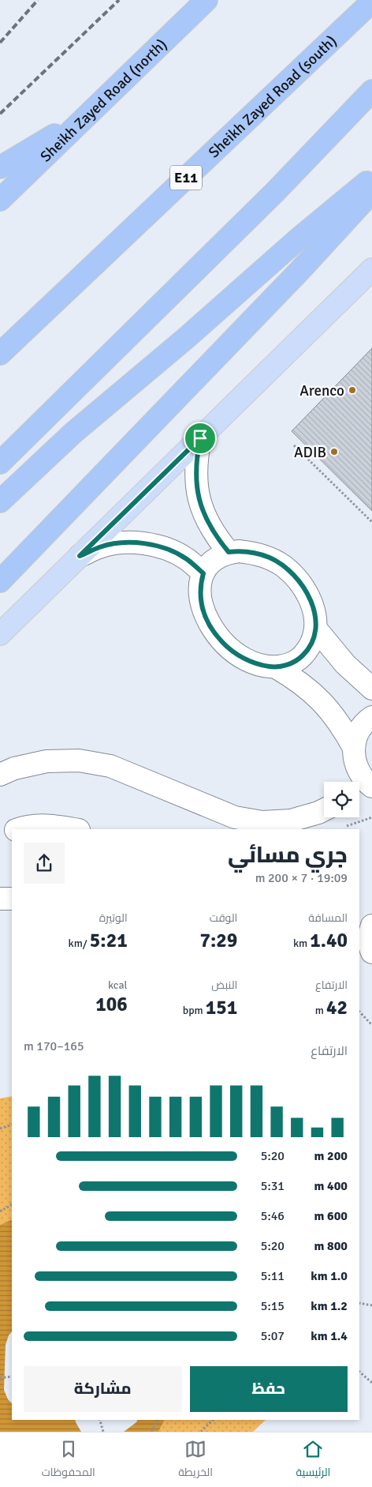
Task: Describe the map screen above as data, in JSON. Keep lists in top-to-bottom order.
{
  "streets": {
    "highway": ["Sheikh Zayed Road (south)", "Sheikh Zayed Road (north)", "E11"]
  },
  "places": ["Arenco", "ADIB"],
  "page": {
    "heading": ["جري مسائي", "19:09 · 7 × 200 m"],
    "stats": [
      ["المسافة", "1.40 km"],
      ["الوقت", "7:29"],
      ["الوتيرة", "5:21 /km"],
      ["الارتفاع", "42 m"],
      ["النبض", "151 bpm"],
      ["kcal", "106"]
    ],
    "chart": ["الارتفاع", "165–170 m"],
    "list": [
      {
        "name": "200 m",
        "note": "5:20"
      },
      {
        "name": "400 m",
        "note": "5:31"
      },
      {
        "name": "600 m",
        "note": "5:46"
      },
      {
        "name": "800 m",
        "note": "5:20"
      },
      {
        "name": "1.0 km",
        "note": "5:11"
      },
      {
        "name": "1.2 km",
        "note": "5:15"
      },
      {
        "name": "1.4 km",
        "note": "5:07"
      }
    ],
    "buttons": ["حفظ", "مشاركة"],
    "tabs": ["الرئيسية", "الخريطة", "المحفوظات"]
  }
}
